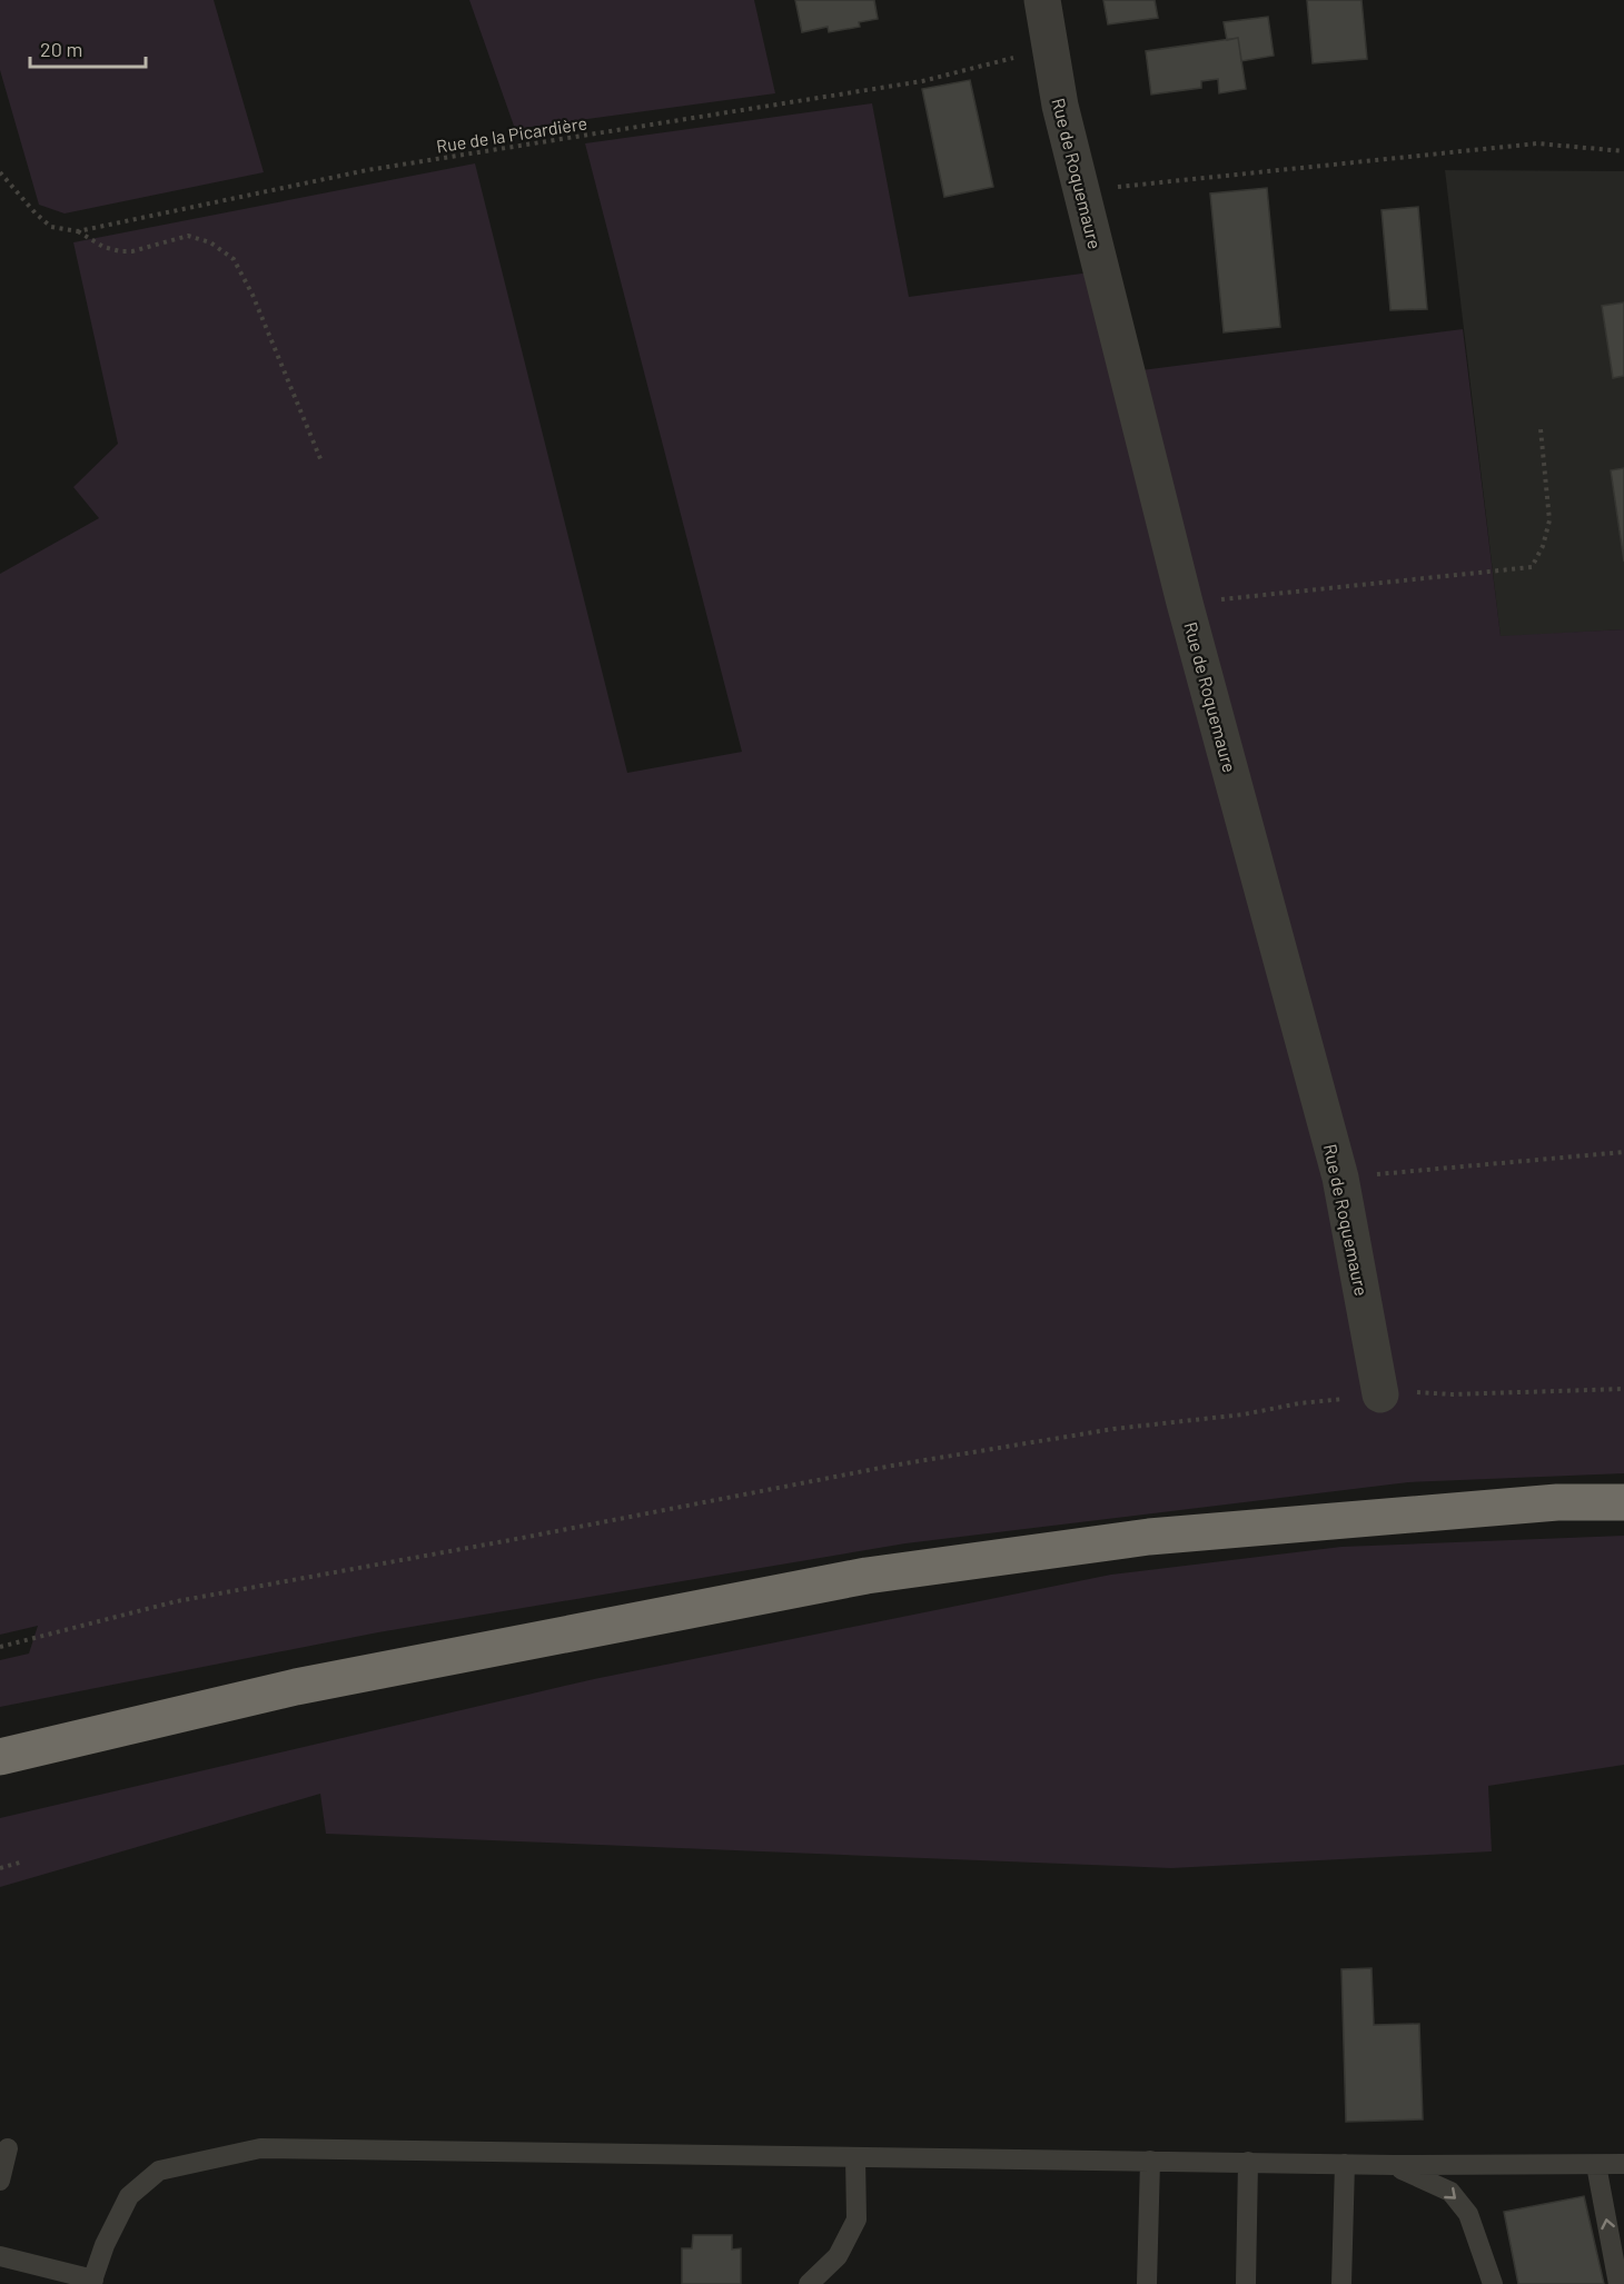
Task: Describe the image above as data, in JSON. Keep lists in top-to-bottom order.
{
  "streets": {
    "street": ["Rue de Roquemaure"],
    "path": ["Rue de la Picardière"]
  },
  "crossings": [
    ["Rue de la Picardière", "Rue de Roquemaure"]
  ],
  "scale_bar": "20 m"
}
